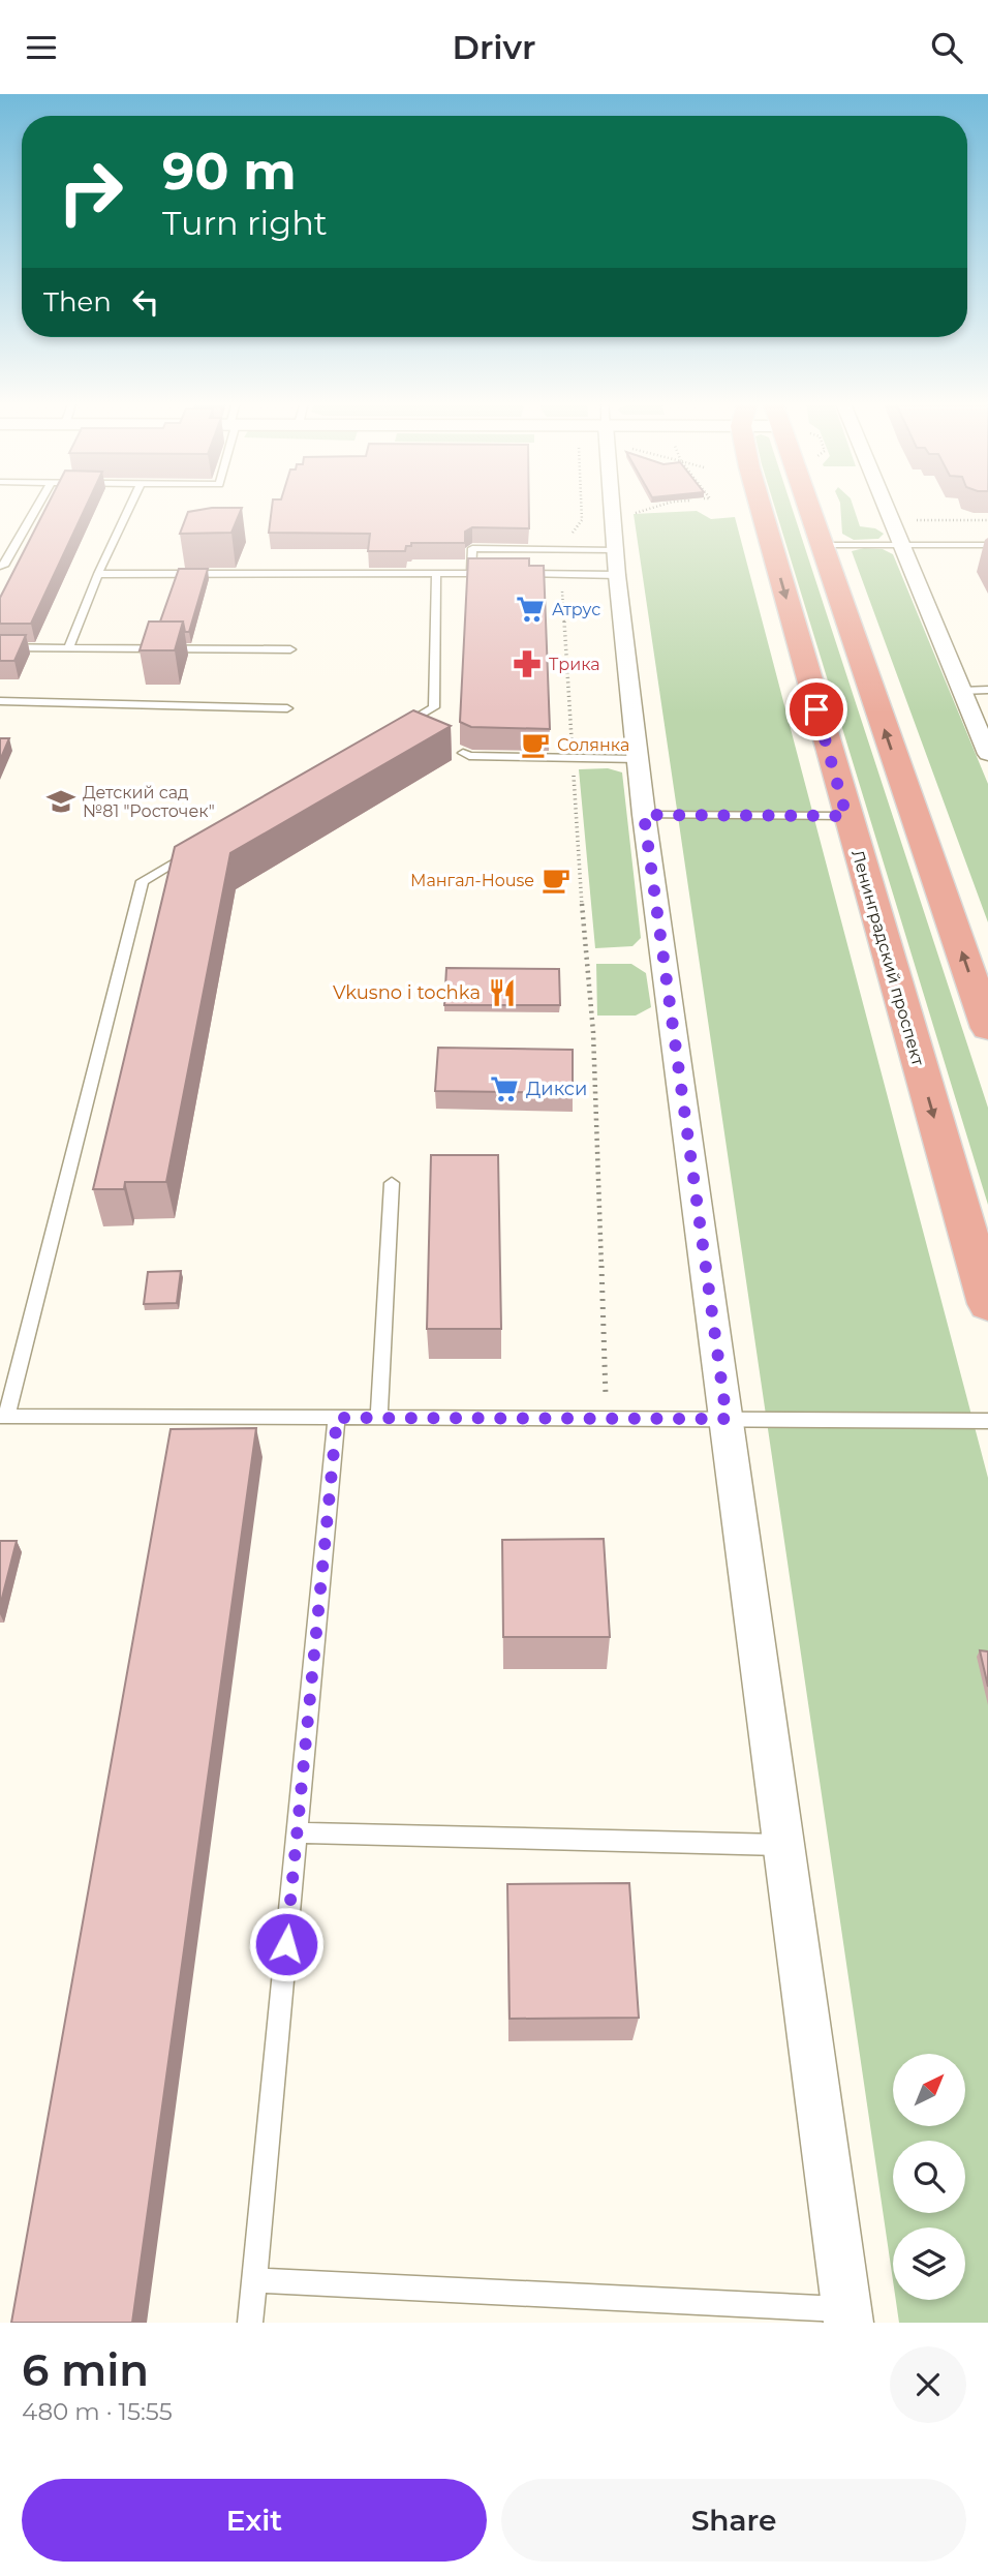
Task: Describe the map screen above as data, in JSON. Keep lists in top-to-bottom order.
{
  "streets": {
    "main road": ["Ленинградский проспект"]
  },
  "places": {
    "supermarket": ["Атрус", "Дикси"],
    "pharmacy": ["Трика"],
    "cafe": ["Солянка", "Мангал-House"],
    "school or university": ["Детский сад №81 \"Росточек\""],
    "restaurant": ["Vkusno i tochka"]
  },
  "north": "top right",
  "page": {
    "header": "Drivr",
    "turn": ["90 m", "Turn right"],
    "then": "Then",
    "heading": ["6 min", "480 m · 15:55"],
    "buttons": ["Exit", "Share"]
  }
}
